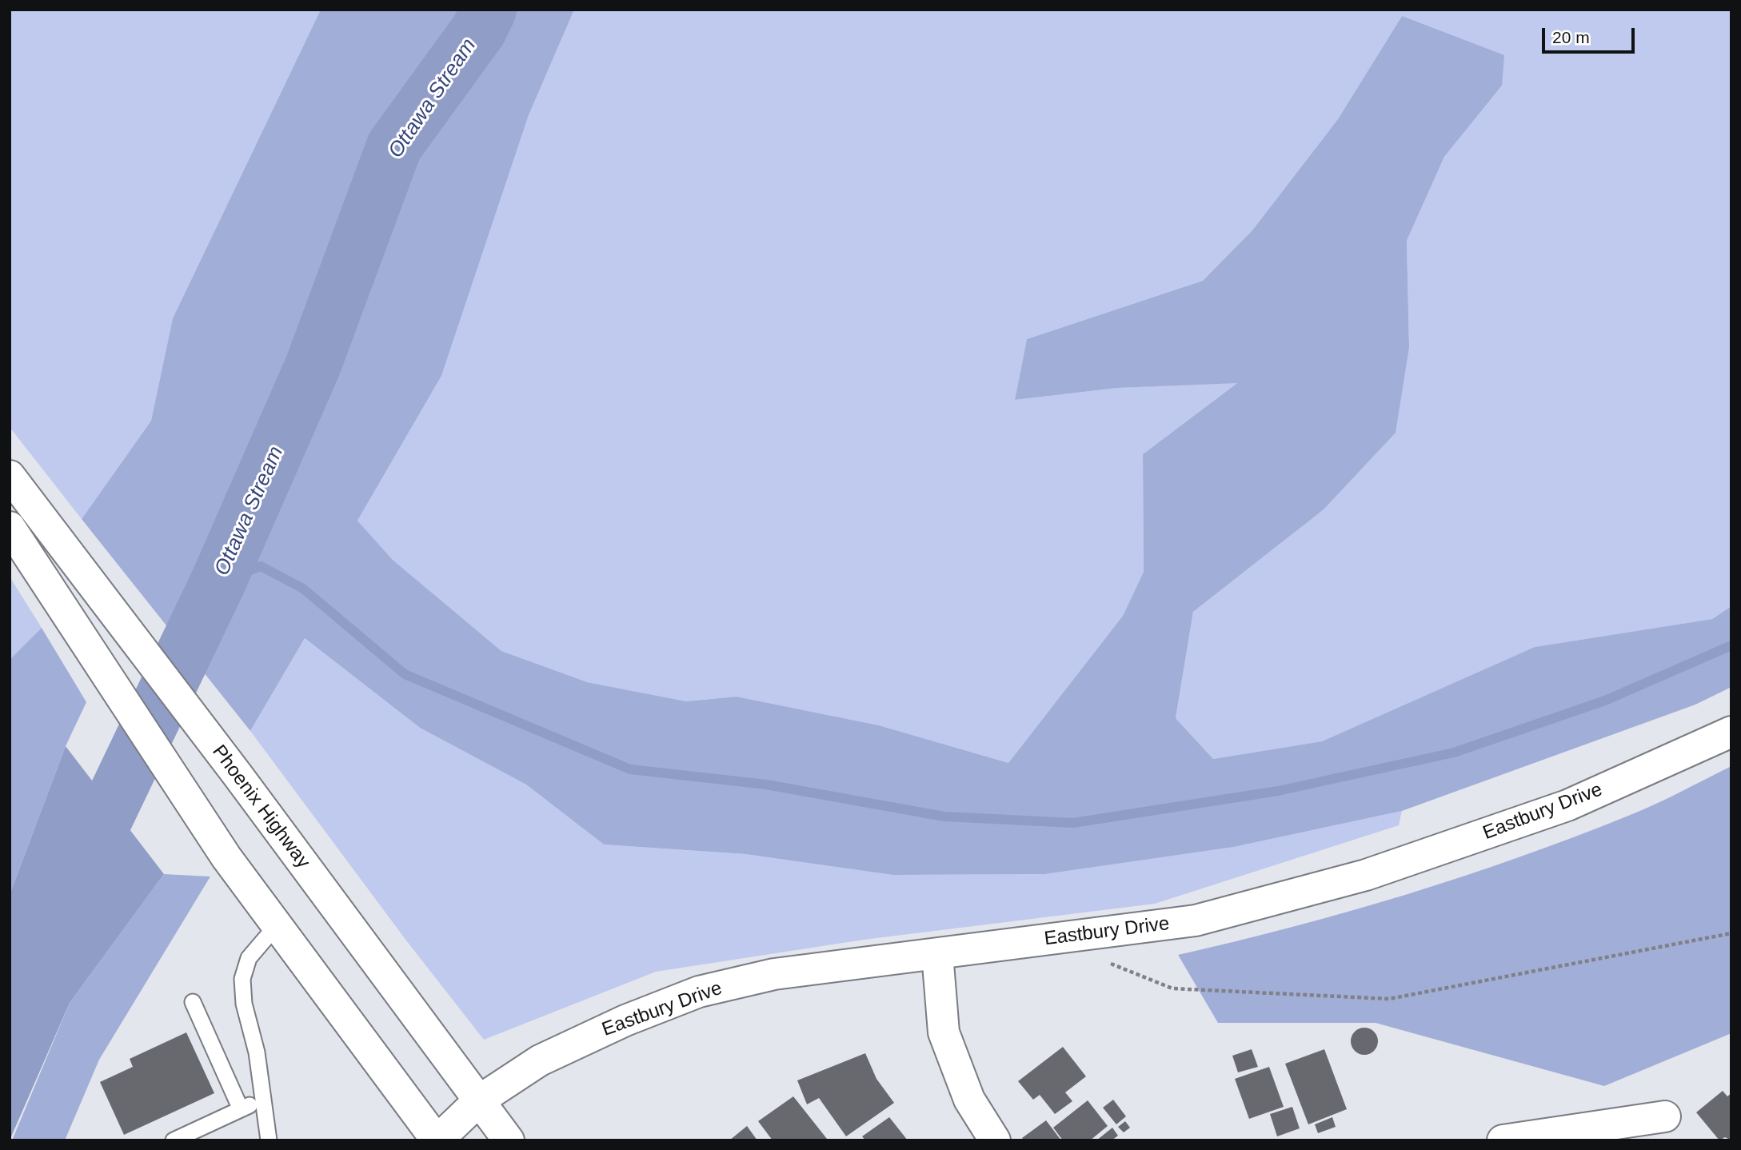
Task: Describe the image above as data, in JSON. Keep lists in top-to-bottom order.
{
  "streets": {
    "street": ["Phoenix Highway", "Eastbury Drive"]
  },
  "crossings": [
    ["Phoenix Highway", "Eastbury Drive"]
  ],
  "water": ["Ottawa Stream"],
  "scale_bar": "20 m"
}
